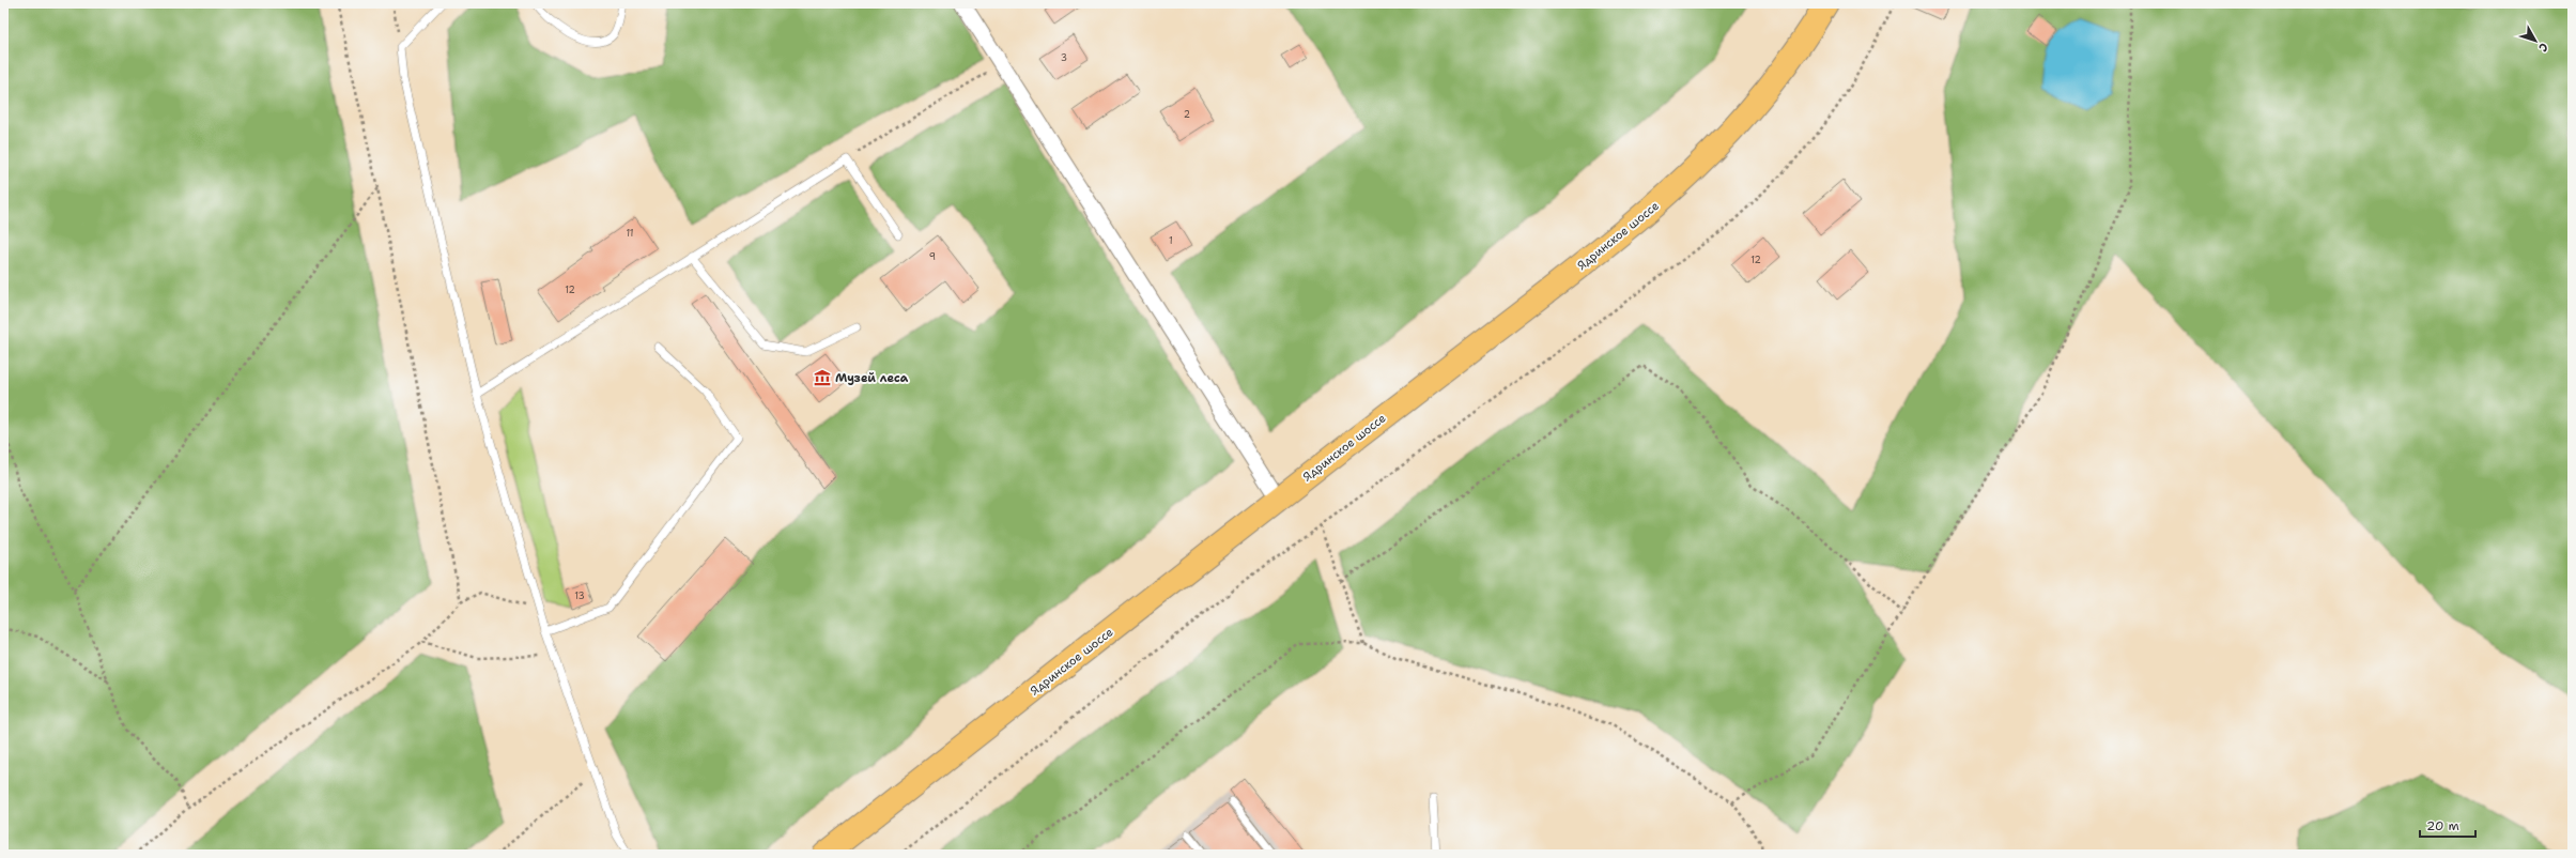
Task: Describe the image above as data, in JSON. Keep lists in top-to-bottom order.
{
  "streets": {
    "main road": ["Ядринское шоссе"]
  },
  "places": {
    "museum": ["Музей леса"]
  },
  "house_numbers": [
    "3",
    "2",
    "11",
    "1",
    "9",
    "12",
    "12",
    "13"
  ],
  "scale_bar": "20 m",
  "north": "bottom right"
}
